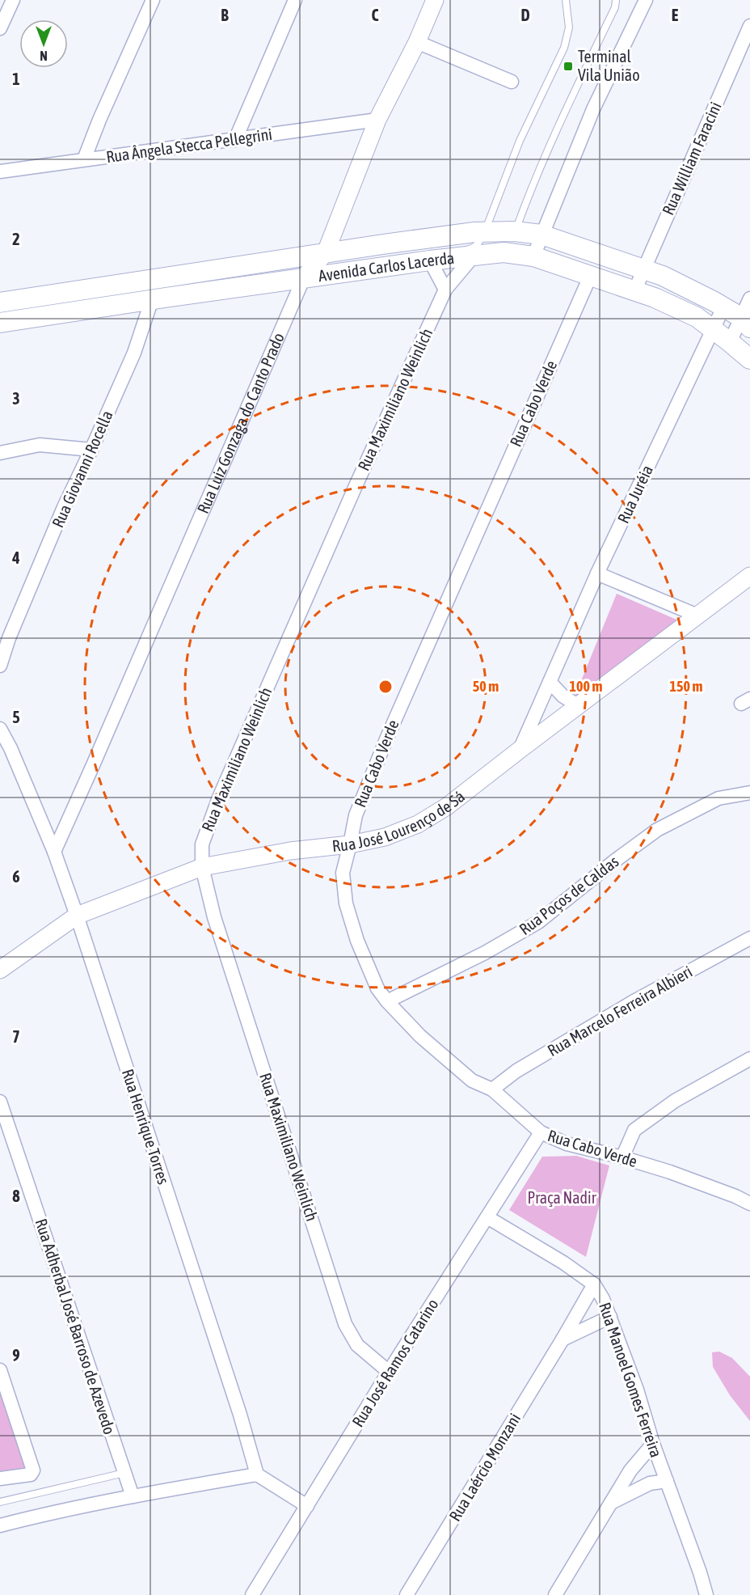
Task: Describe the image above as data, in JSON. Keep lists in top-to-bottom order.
{
  "streets": {
    "main road": ["Avenida Carlos Lacerda"],
    "street": [
      "Rua Ângela Stecca Pellegrini",
      "Rua William Faracini",
      "Rua Maximiliano Weinlich",
      "Rua Cabo Verde",
      "Rua Luiz Gonzaga do Canto Prado",
      "Rua Giovanni Rocella",
      "Rua Juréia",
      "Rua José Lourenço de Sá",
      "Rua Poços de Caldas",
      "Rua Marcelo Ferreira Albieri",
      "Rua Henrique Torres",
      "Rua Adherbal José Barroso de Azevedo",
      "Rua José Ramos Catarino",
      "Rua Manoel Gomes Ferreira",
      "Rua Laércio Monzani"
    ]
  },
  "crossings": [
    ["Rua Ângela Stecca Pellegrini", "Rua Luiz Gonzaga do Canto Prado"],
    ["Rua William Faracini", "Avenida Carlos Lacerda"],
    ["Avenida Carlos Lacerda", "Rua Maximiliano Weinlich"],
    ["Avenida Carlos Lacerda", "Rua Cabo Verde"],
    ["Avenida Carlos Lacerda", "Rua Luiz Gonzaga do Canto Prado"],
    ["Avenida Carlos Lacerda", "Rua Giovanni Rocella"],
    ["Avenida Carlos Lacerda", "Rua Juréia"],
    ["Rua Maximiliano Weinlich", "Rua José Lourenço de Sá"],
    ["Rua Maximiliano Weinlich", "Rua José Ramos Catarino"],
    ["Rua Cabo Verde", "Rua José Lourenço de Sá"],
    ["Rua Cabo Verde", "Rua Poços de Caldas"],
    ["Rua Cabo Verde", "Rua Marcelo Ferreira Albieri"],
    ["Rua Cabo Verde", "Rua José Ramos Catarino"],
    ["Rua Luiz Gonzaga do Canto Prado", "Rua Henrique Torres"],
    ["Rua Juréia", "Rua José Lourenço de Sá"],
    ["Rua José Lourenço de Sá", "Rua Henrique Torres"],
    ["Rua José Ramos Catarino", "Rua Manoel Gomes Ferreira"],
    ["Rua Manoel Gomes Ferreira", "Rua Laércio Monzani"]
  ],
  "parks": ["Praça Nadir"],
  "places": {
    "transit": ["Terminal Vila União"]
  },
  "north": "bottom",
  "grid": {
    "columns": [
      "B",
      "C",
      "D",
      "E"
    ],
    "rows": [
      "1",
      "2",
      "3",
      "4",
      "5",
      "6",
      "7",
      "8",
      "9"
    ]
  },
  "rings": ["50 m", "100 m", "150 m"]
}
